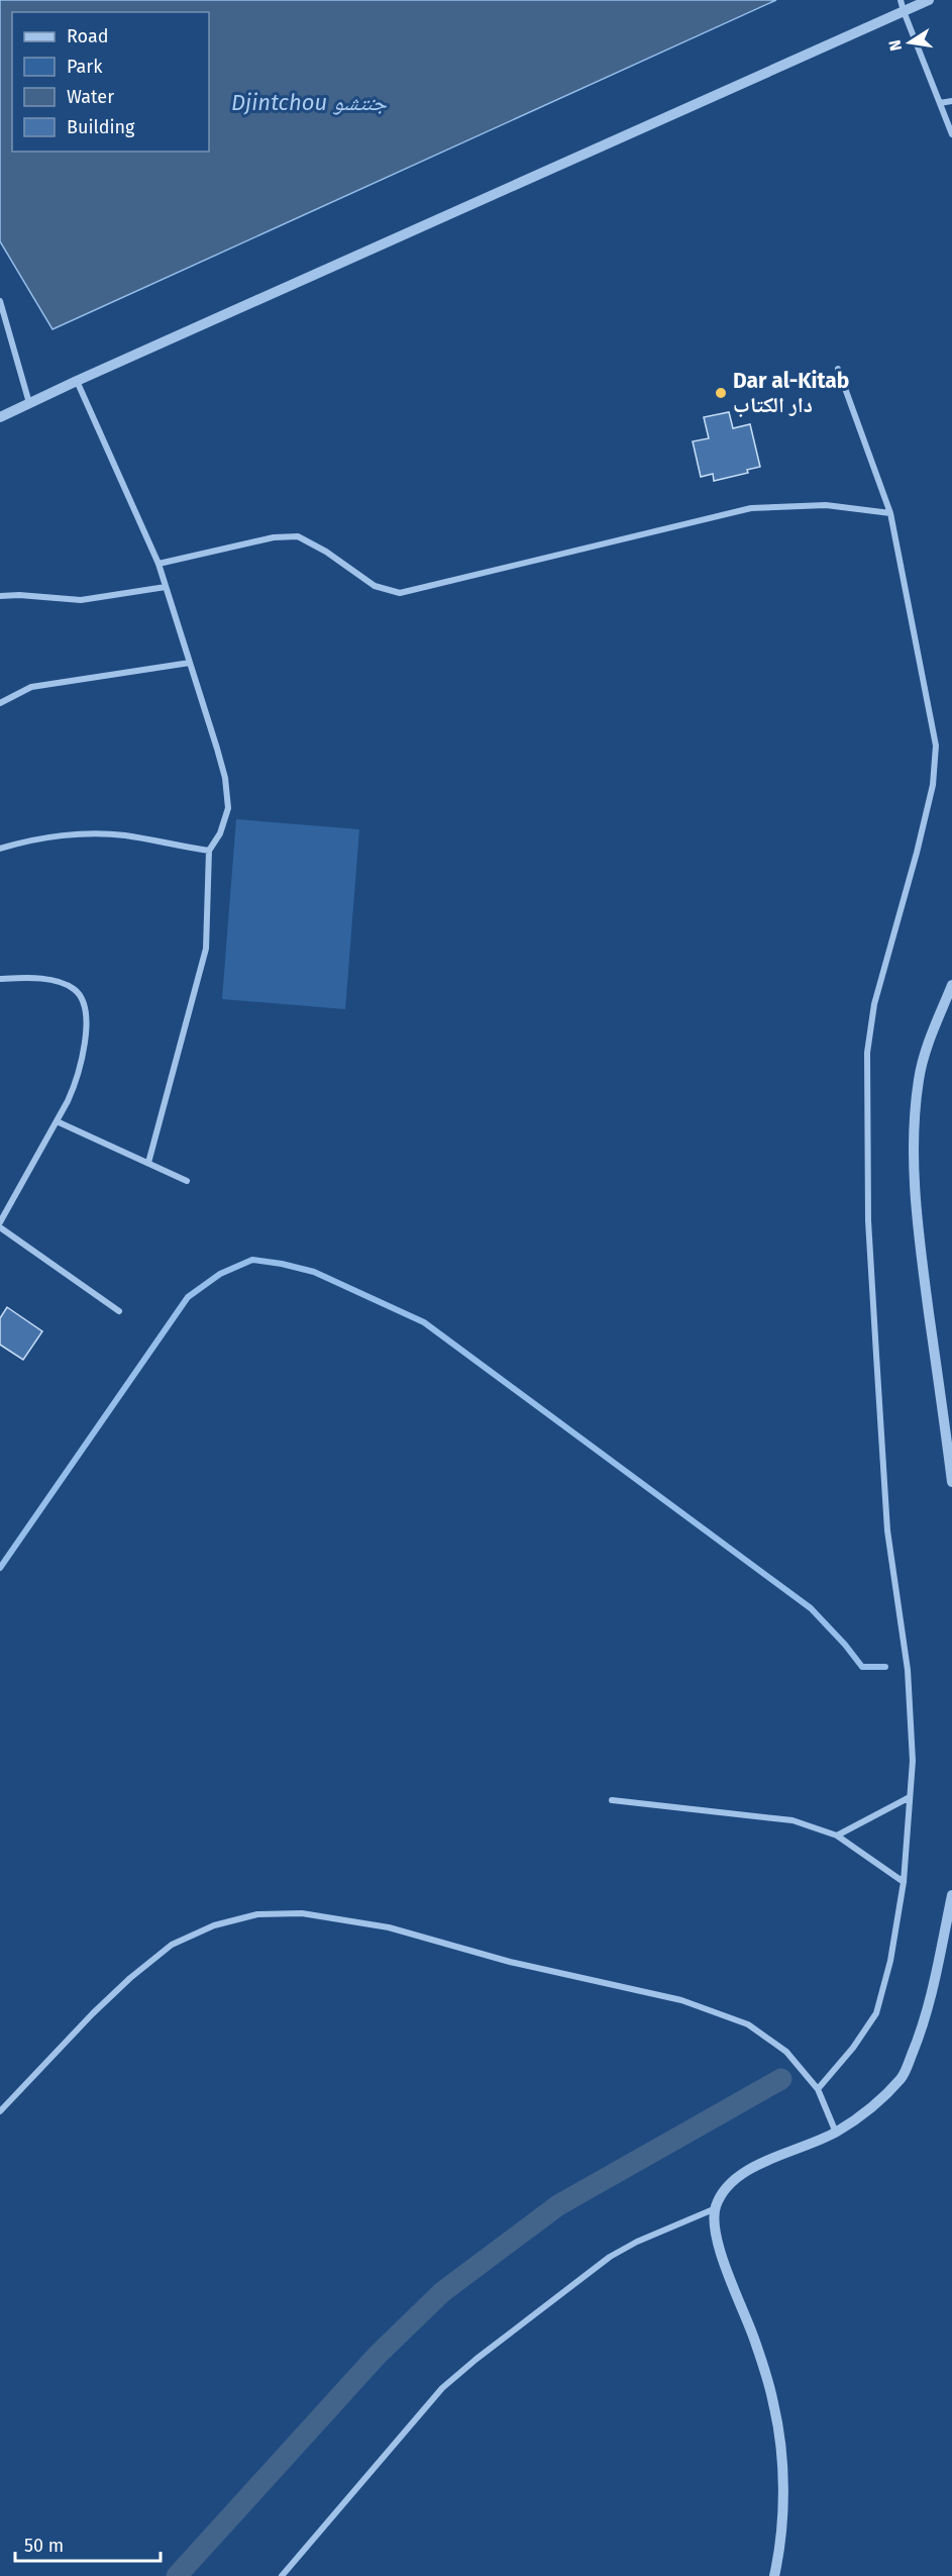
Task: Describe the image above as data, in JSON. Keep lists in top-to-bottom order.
{
  "water": ["Djintchou جنتشو"],
  "places": ["Dar al-Kitab دار الكتاب"],
  "legend": [
    "Road",
    "Park",
    "Water",
    "Building"
  ],
  "scale_bar": "50 m",
  "north": "left"
}
